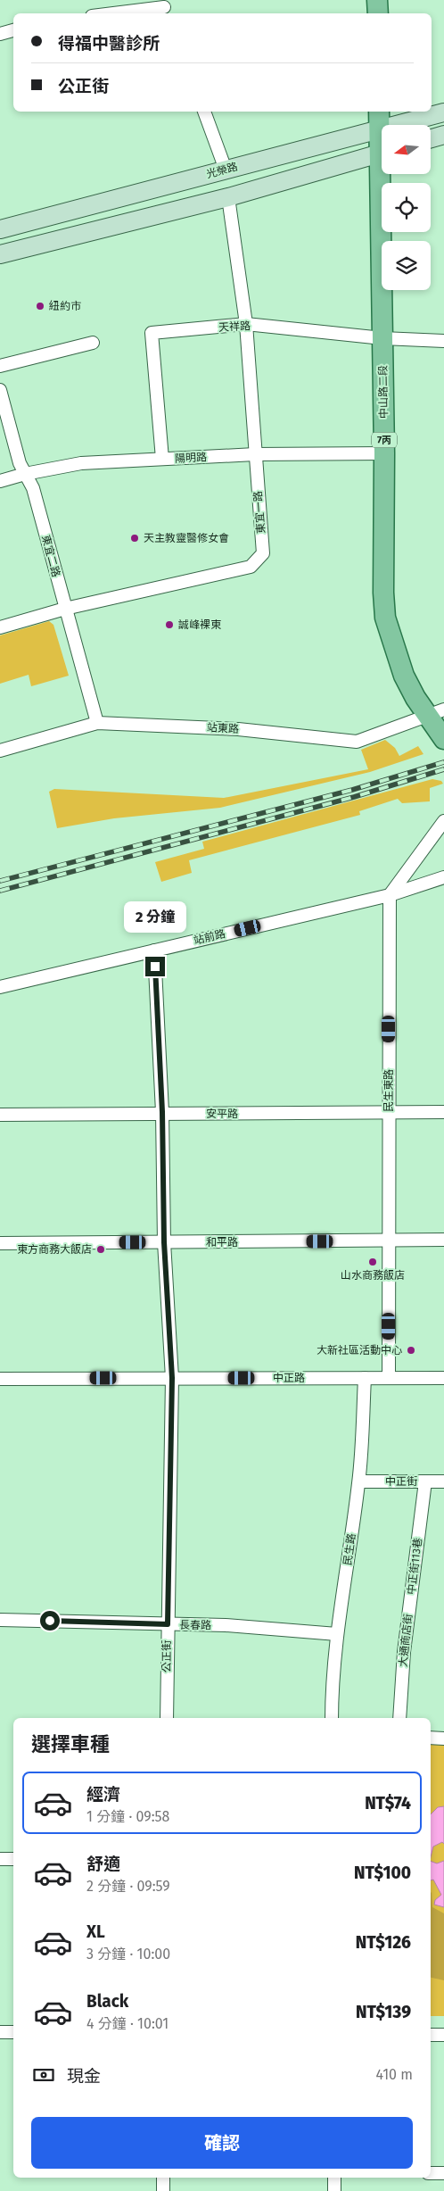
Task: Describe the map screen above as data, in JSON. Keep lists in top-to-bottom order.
{
  "streets": {
    "main road": ["中山路二段", "7丙"],
    "street": [
      "光榮路",
      "天祥路",
      "陽明路",
      "東宜一路",
      "東宜二路",
      "站東路",
      "站前路",
      "民生東路",
      "安平路",
      "和平路",
      "中正路",
      "中正街",
      "民生路",
      "長春路",
      "大通商店街",
      "公正街"
    ]
  },
  "crossings": [
    ["光榮路", "中山路二段"],
    ["天祥路", "中山路二段"],
    ["天祥路", "陽明路"],
    ["天祥路", "東宜一路"],
    ["中山路二段", "陽明路"],
    ["中山路二段", "站東路"],
    ["陽明路", "東宜一路"],
    ["陽明路", "東宜二路"],
    ["東宜一路", "東宜二路"],
    ["東宜二路", "站東路"],
    ["站前路", "民生東路"],
    ["站前路", "公正街"],
    ["民生東路", "安平路"],
    ["民生東路", "和平路"],
    ["民生東路", "中正路"],
    ["安平路", "公正街"],
    ["和平路", "公正街"],
    ["中正路", "民生路"],
    ["中正路", "公正街"],
    ["中正街", "民生路"],
    ["中正街", "大通商店街"],
    ["民生路", "長春路"],
    ["長春路", "公正街"]
  ],
  "places": [
    "紐約市",
    "天主教靈醫修女會",
    "誠峰裸東",
    "東方商務大飯店",
    "山水商務飯店",
    "大新社區活動中心"
  ],
  "north": "left",
  "page": {
    "banner": ["得福中醫診所", "公正街"],
    "bubble": "2 分鐘",
    "heading": "選擇車種",
    "list": [
      {
        "name": "經濟",
        "note": "1 分鐘 · 09:58",
        "value": "NT$74"
      },
      {
        "name": "舒適",
        "note": "2 分鐘 · 09:59",
        "value": "NT$100"
      },
      {
        "name": "XL",
        "note": "3 分鐘 · 10:00",
        "value": "NT$126"
      },
      {
        "name": "Black",
        "note": "4 分鐘 · 10:01",
        "value": "NT$139"
      }
    ],
    "pay": ["現金", "410 m"],
    "buttons": "確認"
  }
}
